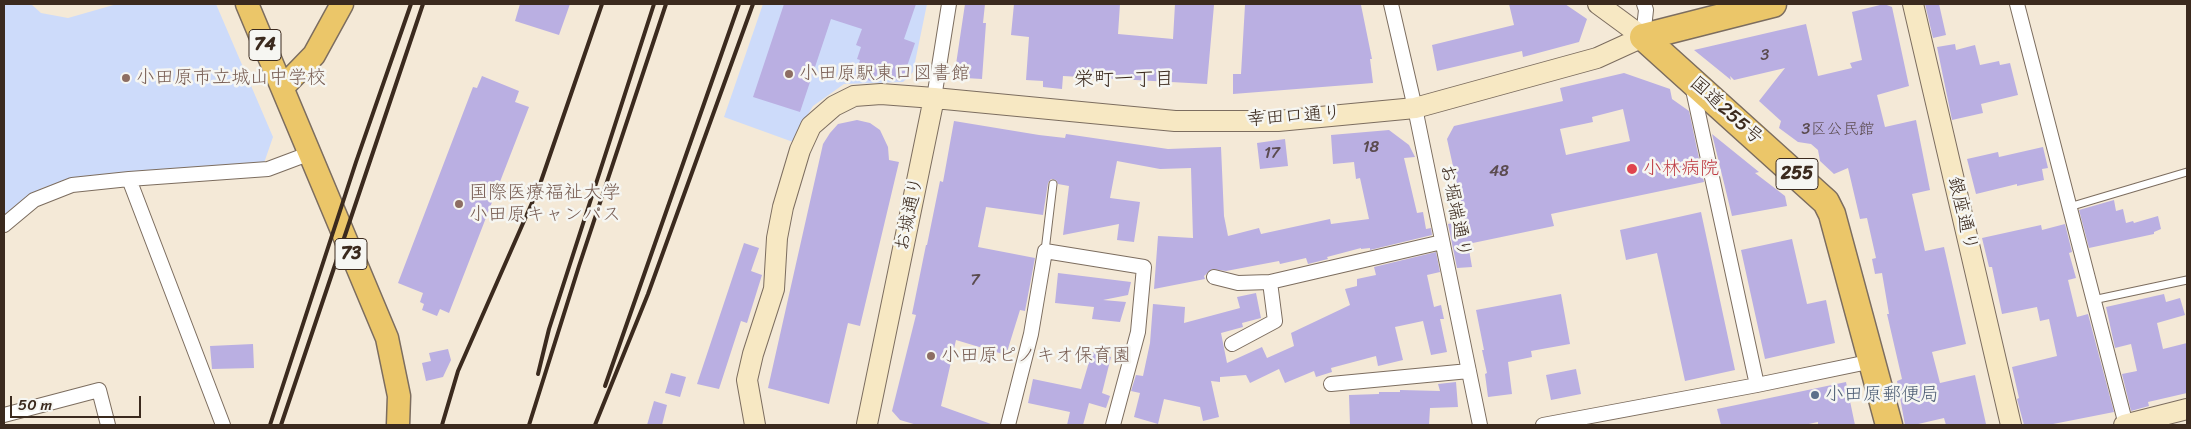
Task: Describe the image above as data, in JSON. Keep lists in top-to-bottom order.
{
  "streets": {
    "highway": ["国道255号", "255"],
    "main road": ["74", "73"],
    "street": [
      "幸田口通り",
      "お堀端通り",
      "お城通り",
      "銀座通り"
    ]
  },
  "crossings": [
    ["74", "73"],
    ["国道255号", "幸田口通り"],
    ["幸田口通り", "お堀端通り"],
    ["幸田口通り", "お城通り"]
  ],
  "districts": ["栄町一丁目"],
  "places": [
    "小田原駅東口図書館",
    "小田原市立城山中学校",
    "小林病院",
    "国際医療福祉大学 小田原キャンパス",
    "小田原ピノキオ保育園",
    "小田原郵便局"
  ],
  "house_numbers": [
    "3",
    "3区公民館",
    "18",
    "17",
    "48",
    "7"
  ],
  "scale_bar": "50 m"
}
